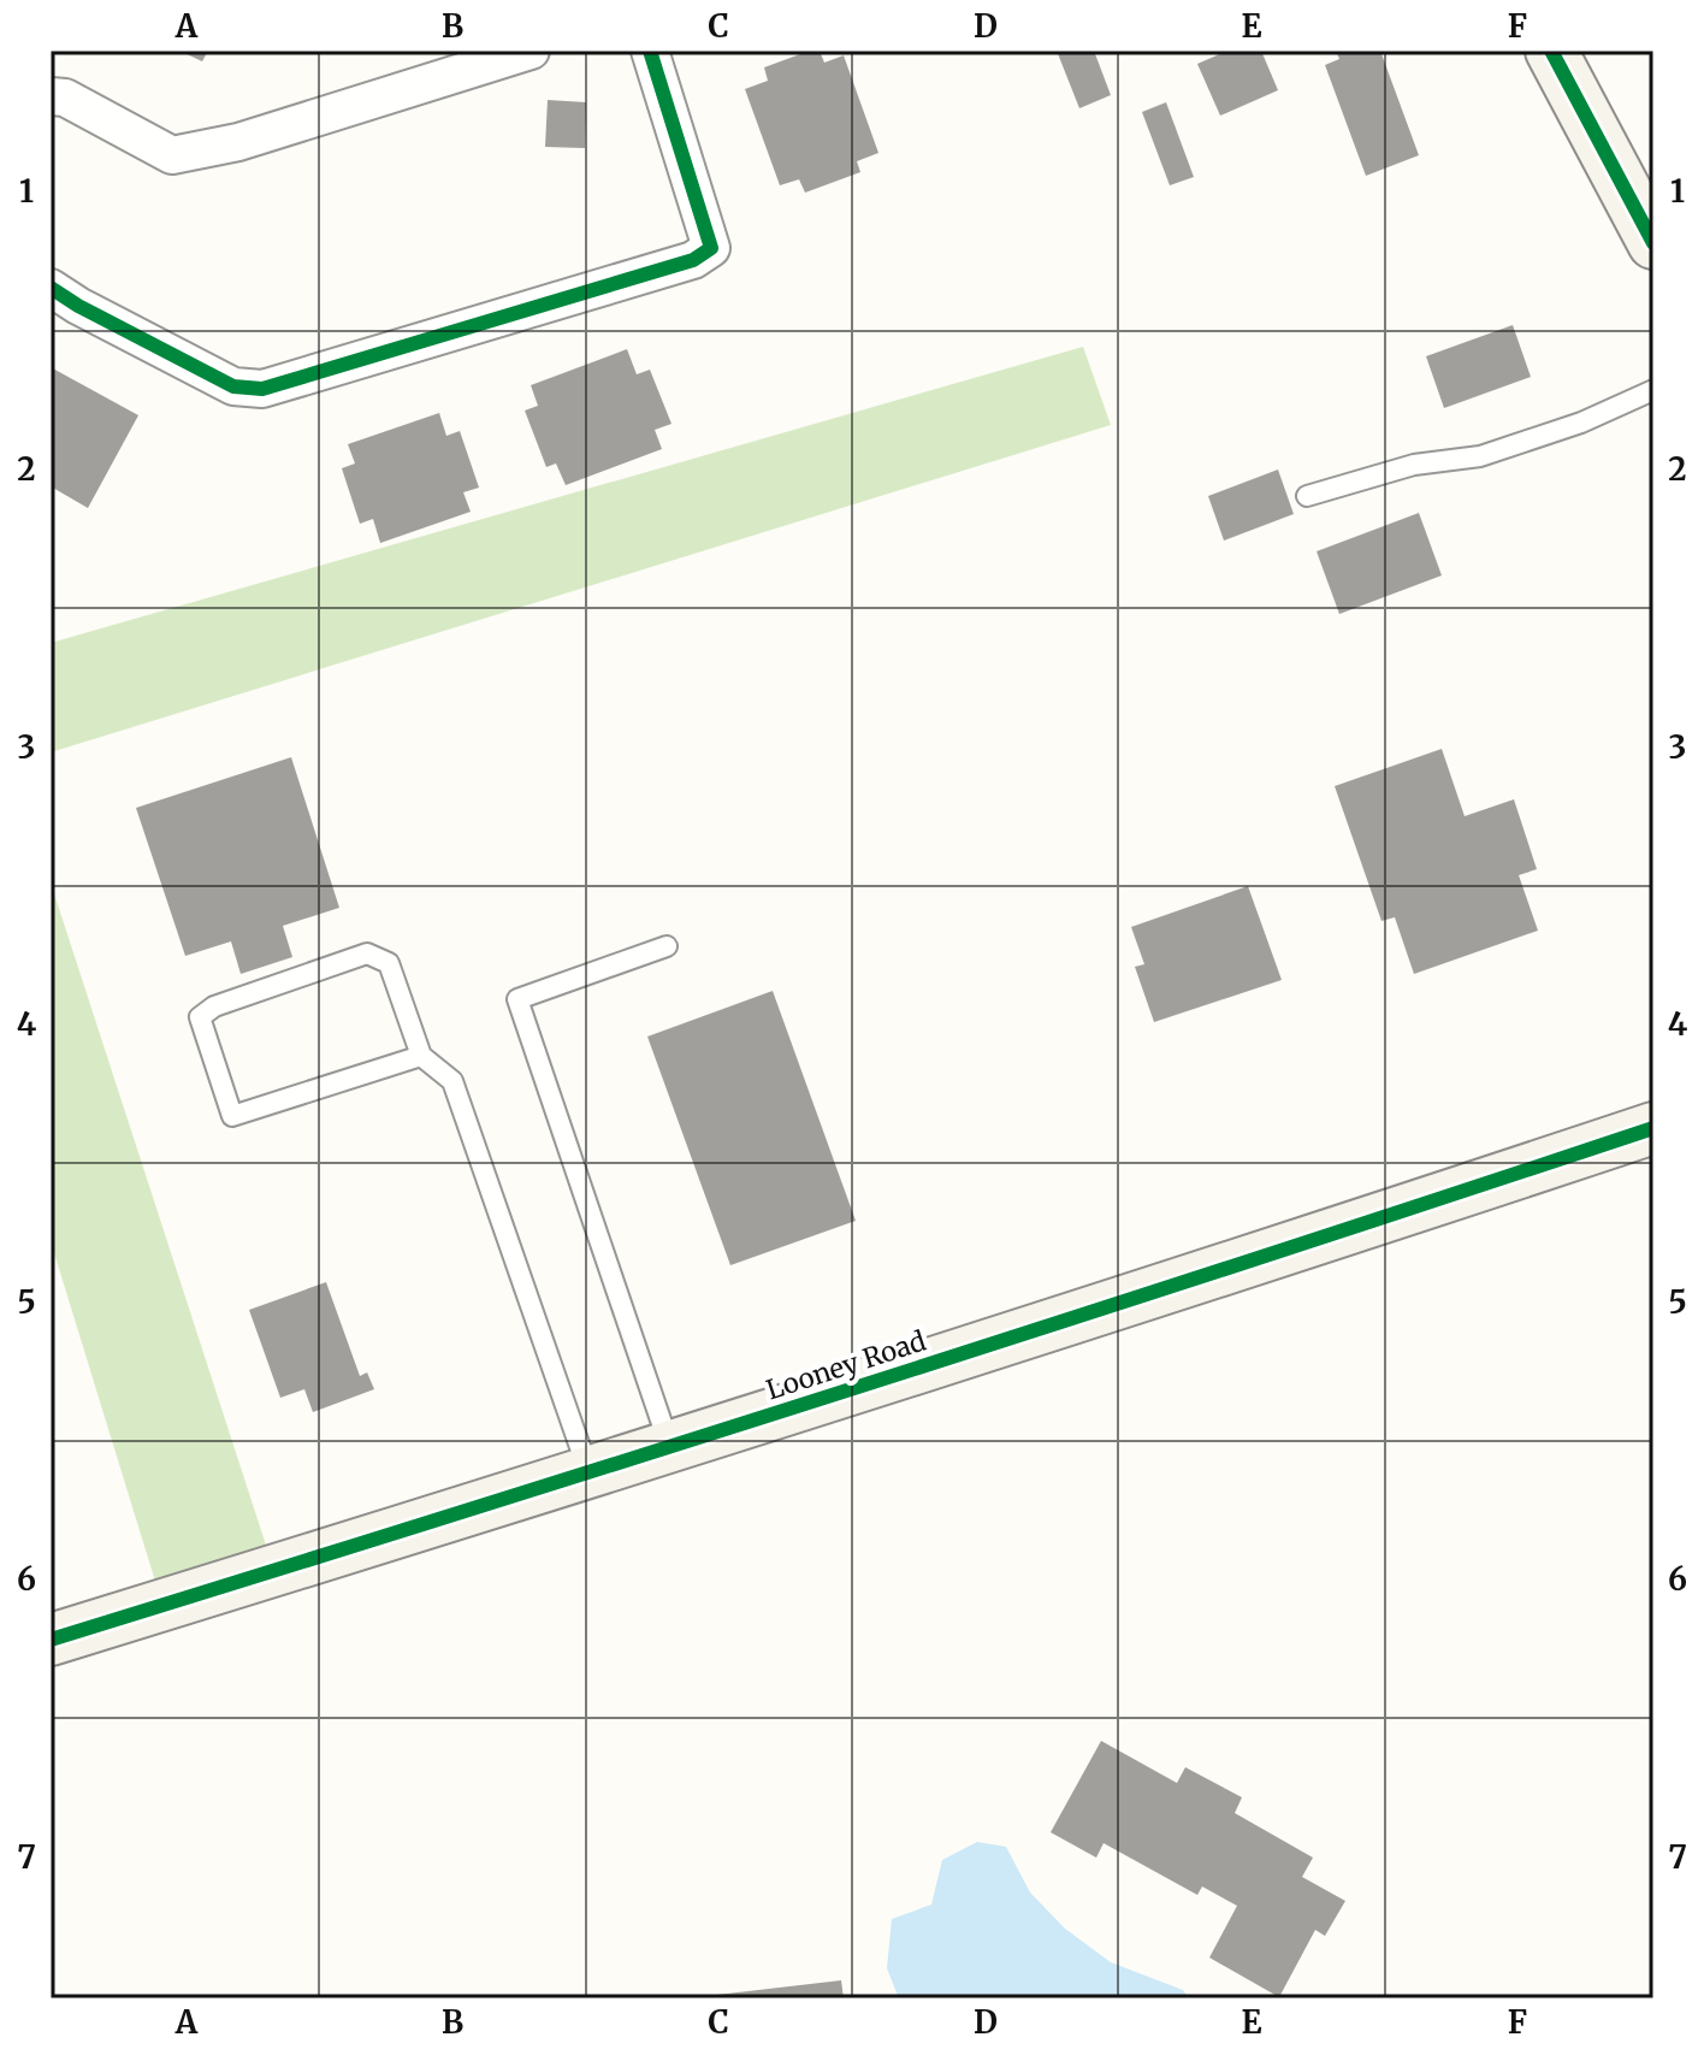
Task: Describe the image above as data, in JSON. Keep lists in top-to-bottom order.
{
  "streets": {
    "street": ["Looney Road"]
  },
  "grid": {
    "columns": [
      "A",
      "B",
      "C",
      "D",
      "E",
      "F"
    ],
    "rows": [
      "1",
      "2",
      "3",
      "4",
      "5",
      "6",
      "7"
    ]
  }
}
